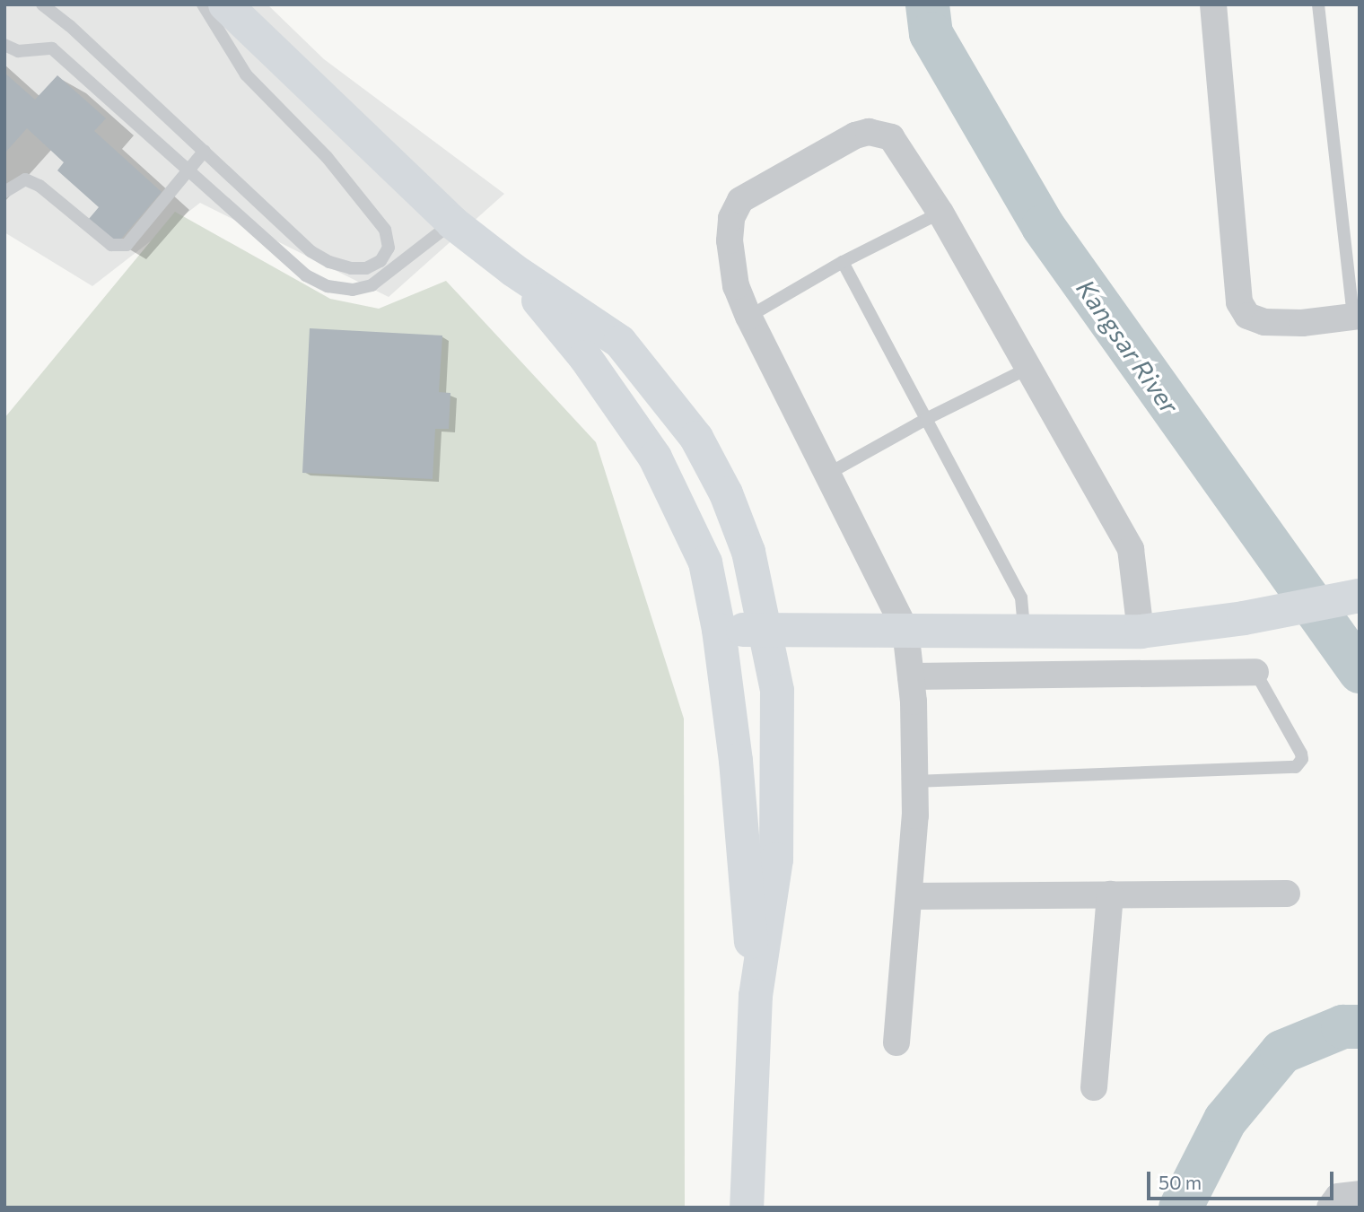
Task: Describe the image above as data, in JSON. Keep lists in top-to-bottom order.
{
  "water": ["Kangsar River"],
  "scale_bar": "50 m"
}
